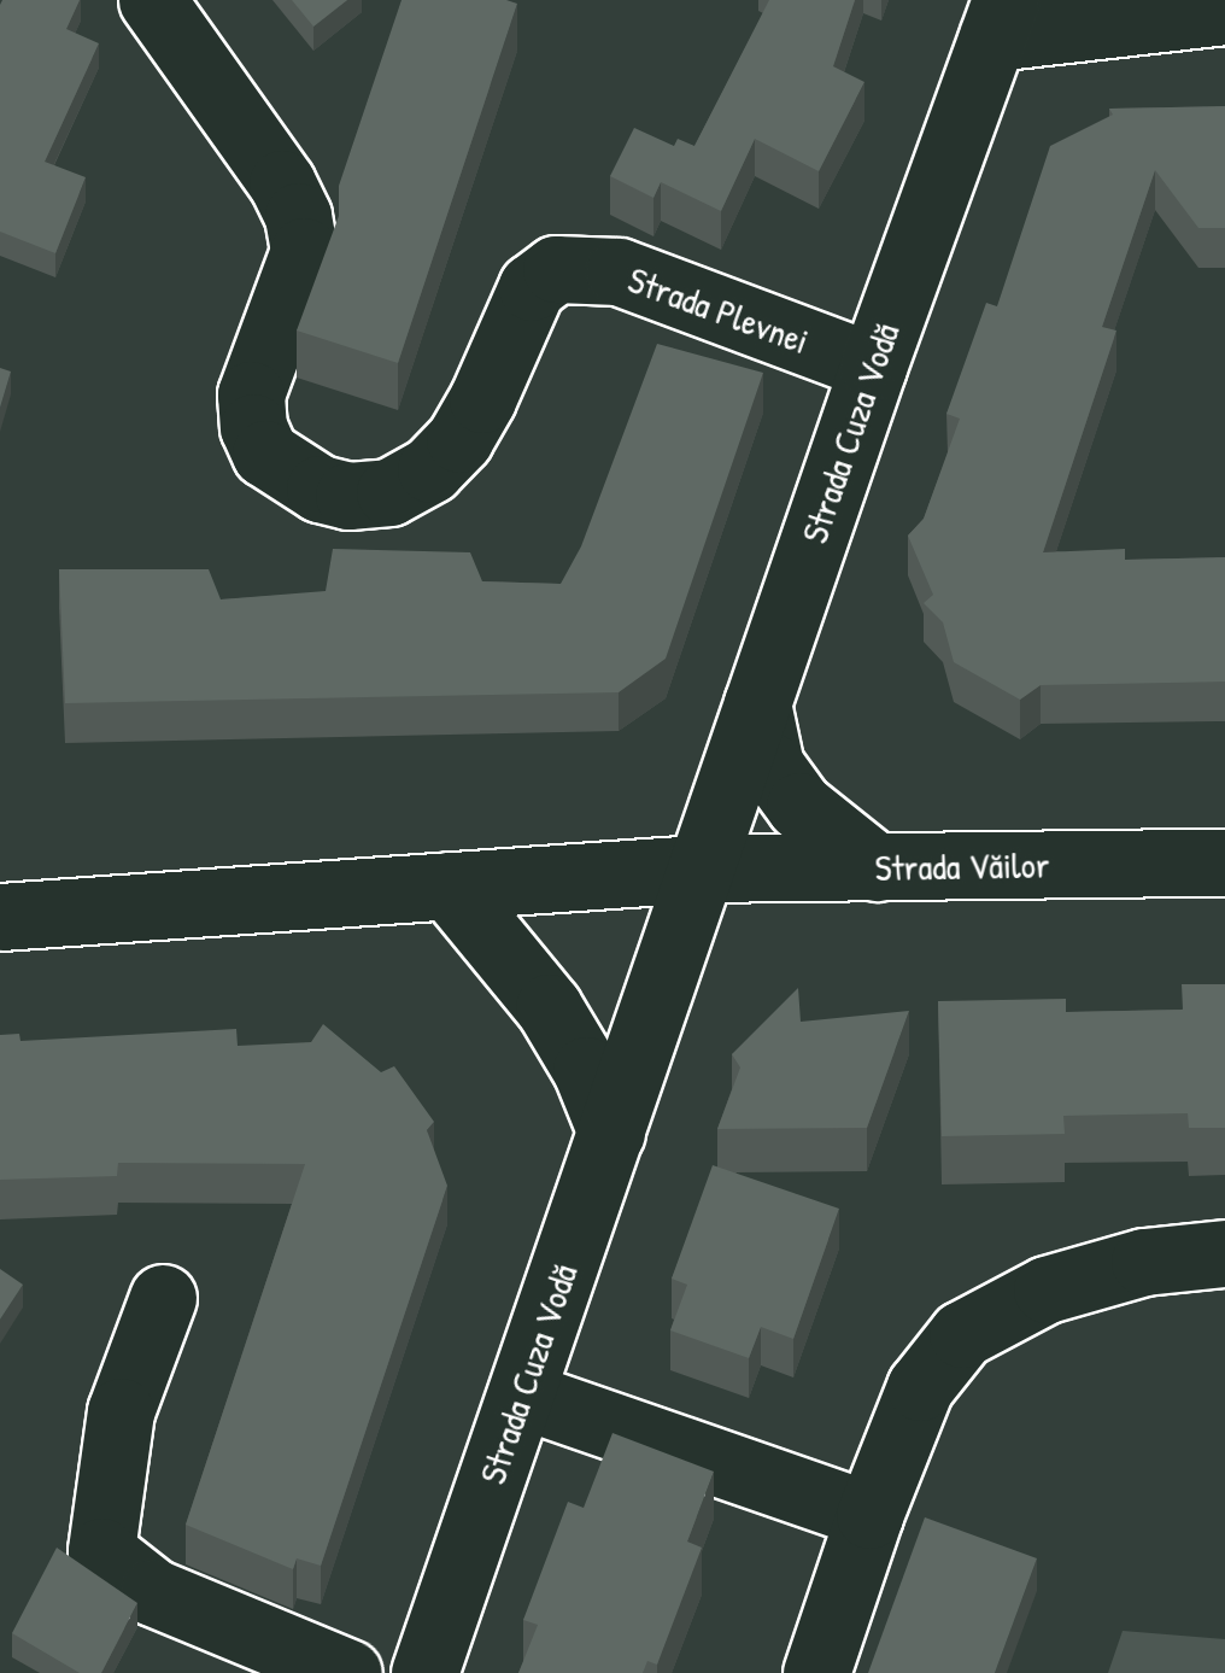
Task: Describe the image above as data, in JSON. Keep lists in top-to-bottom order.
{
  "streets": {
    "street": ["Strada Plevnei", "Strada Cuza Vodă", "Strada Văilor"]
  },
  "crossings": [
    ["Strada Plevnei", "Strada Cuza Vodă"],
    ["Strada Cuza Vodă", "Strada Văilor"]
  ]
}
